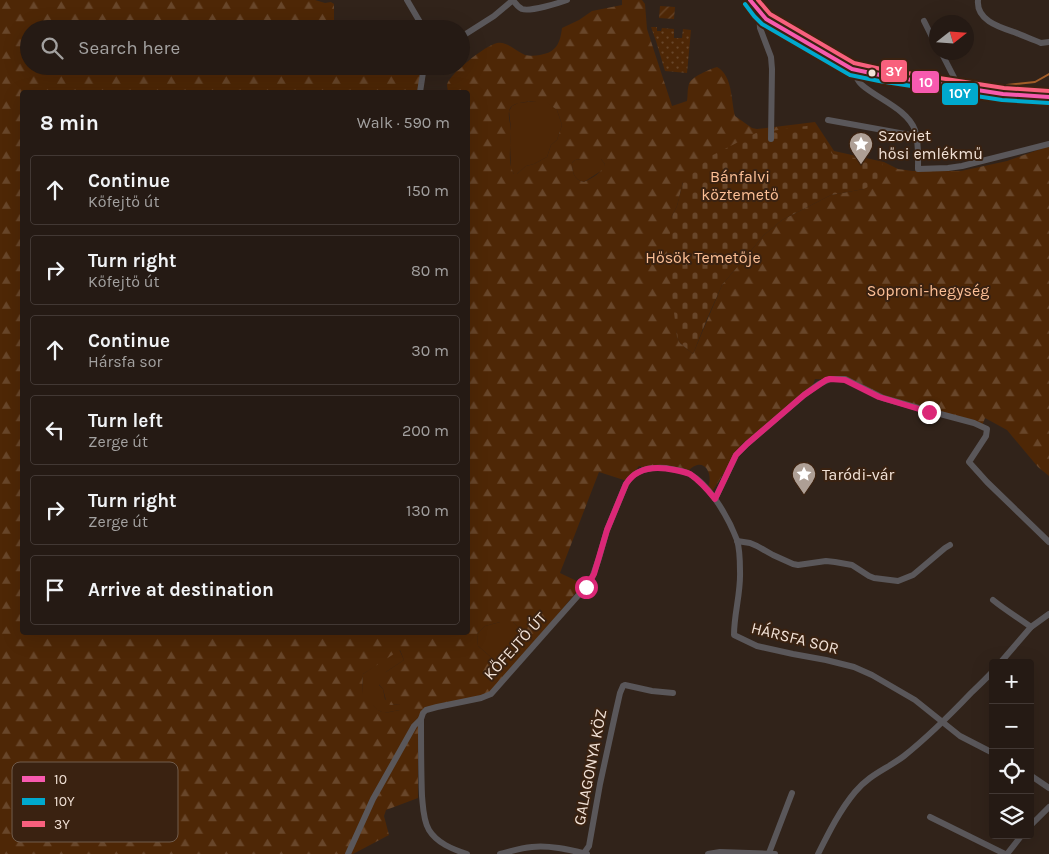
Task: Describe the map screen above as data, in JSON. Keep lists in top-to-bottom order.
{
  "streets": {
    "street": ["HÁRSFA SOR", "KŐFEJTŐ ÚT", "GALAGONYA KÖZ"]
  },
  "crossings": [
    ["HÁRSFA SOR", "KŐFEJTŐ ÚT"]
  ],
  "parks": ["Bánfalvi köztemető", "Hősök Temetője", "Soproni-hegység"],
  "places": {
    "place": ["Szoviet hősi emlékmű", "Taródi-vár"]
  },
  "lines": ["transit line 10", "transit line 3Y", "transit line 10Y"],
  "legend": ["10", "10Y", "3Y"],
  "north": "right",
  "page": {
    "search": "Search here",
    "heading": ["8 min", "Walk · 590 m"],
    "list": [
      ["Continue", "Kőfejtő út", "150 m"],
      ["Turn right", "Kőfejtő út", "80 m"],
      ["Continue", "Hársfa sor", "30 m"],
      ["Turn left", "Zerge út", "200 m"],
      ["Turn right", "Zerge út", "130 m"],
      "Arrive at destination"
    ],
    "map_buttons": ["+", "−"]
  }
}
